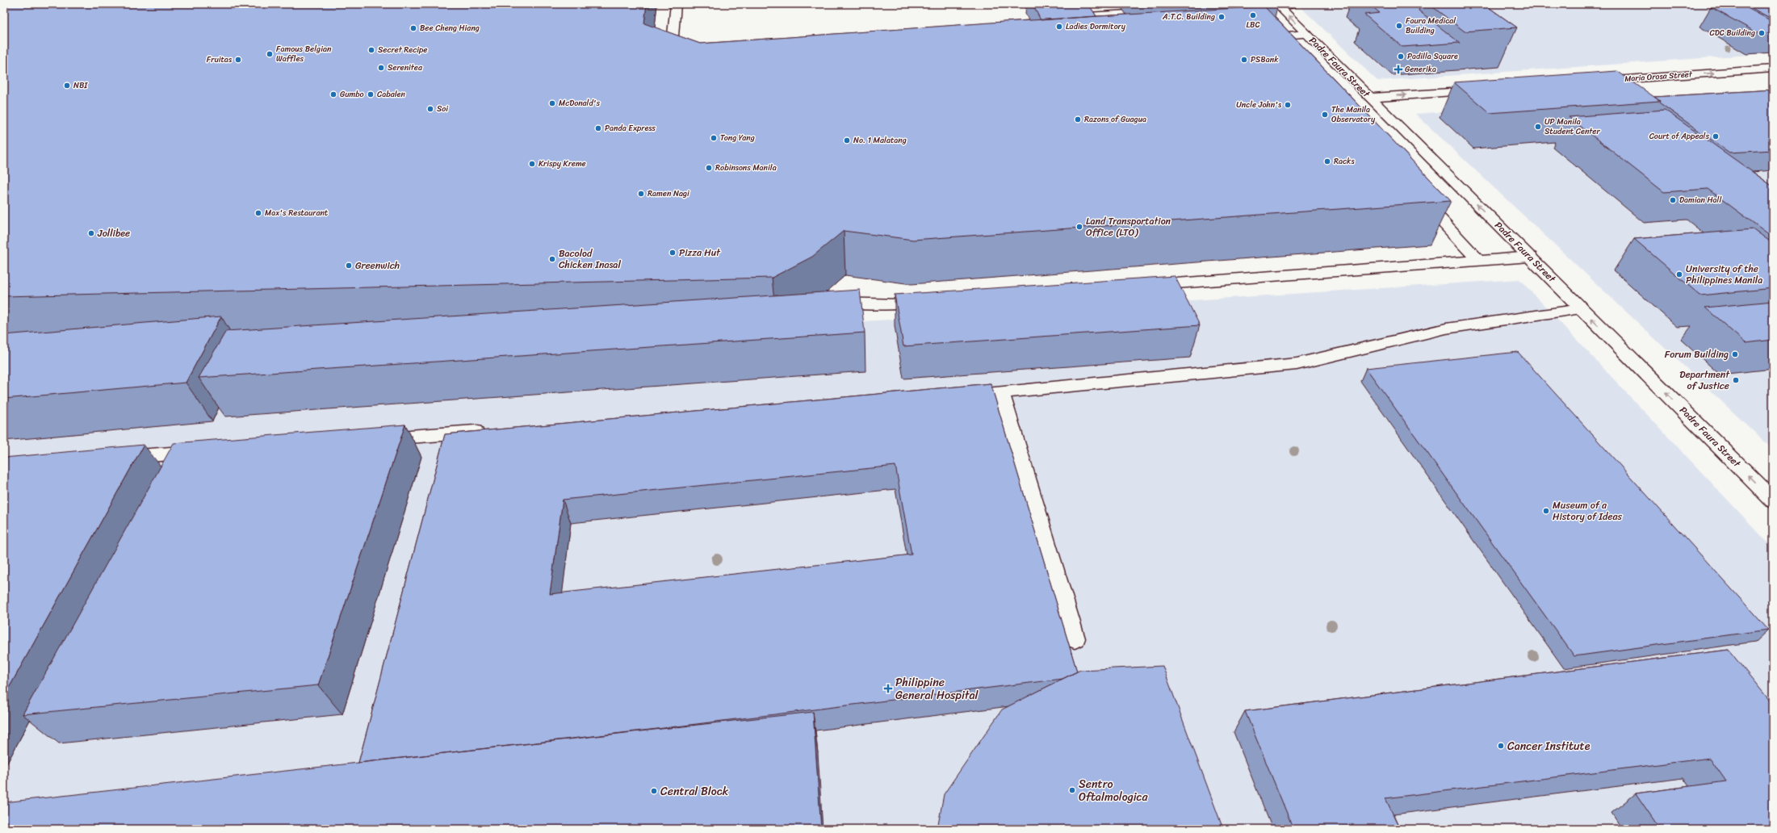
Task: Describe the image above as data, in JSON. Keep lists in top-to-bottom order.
{
  "streets": {
    "street": ["Padre Faura Street", "Maria Orosa Street"]
  },
  "one_way": ["Padre Faura Street", "Maria Orosa Street"],
  "places": {
    "other": [
      "LBC",
      "A.T.C. Building",
      "Faura Medical Building",
      "Ladies Dormitory",
      "Bee Cheng Hiang",
      "CDC Building",
      "Secret Recipe",
      "Famous Belgian Waffles",
      "Padilla Square",
      "Fruitas",
      "PSBank",
      "Serenitea",
      "NBI",
      "Gumbo",
      "Cabalen",
      "McDonald's",
      "Uncle John's",
      "Soi",
      "The Manila Observatory",
      "Razons of Guagua",
      "UP Manila Student Center",
      "Panda Express",
      "Court of Appeals",
      "Tong Yang",
      "No. 1 Malatang",
      "Racks",
      "Krispy Kreme",
      "Robinsons Manila",
      "Ramen Nagi",
      "Damian Hall",
      "Max's Restaurant",
      "Land Transportation Office (LTO)",
      "Jollibee",
      "Pizza Hut",
      "Bacolod Chicken Inasal",
      "Greenwich",
      "University of the Philippines Manila",
      "Forum Building",
      "Department of Justice",
      "Museum of a History of Ideas",
      "Cancer Institute",
      "Sentro Oftalmologica",
      "Central Block"
    ],
    "health": ["Generika", "Philippine General Hospital"]
  }
}
